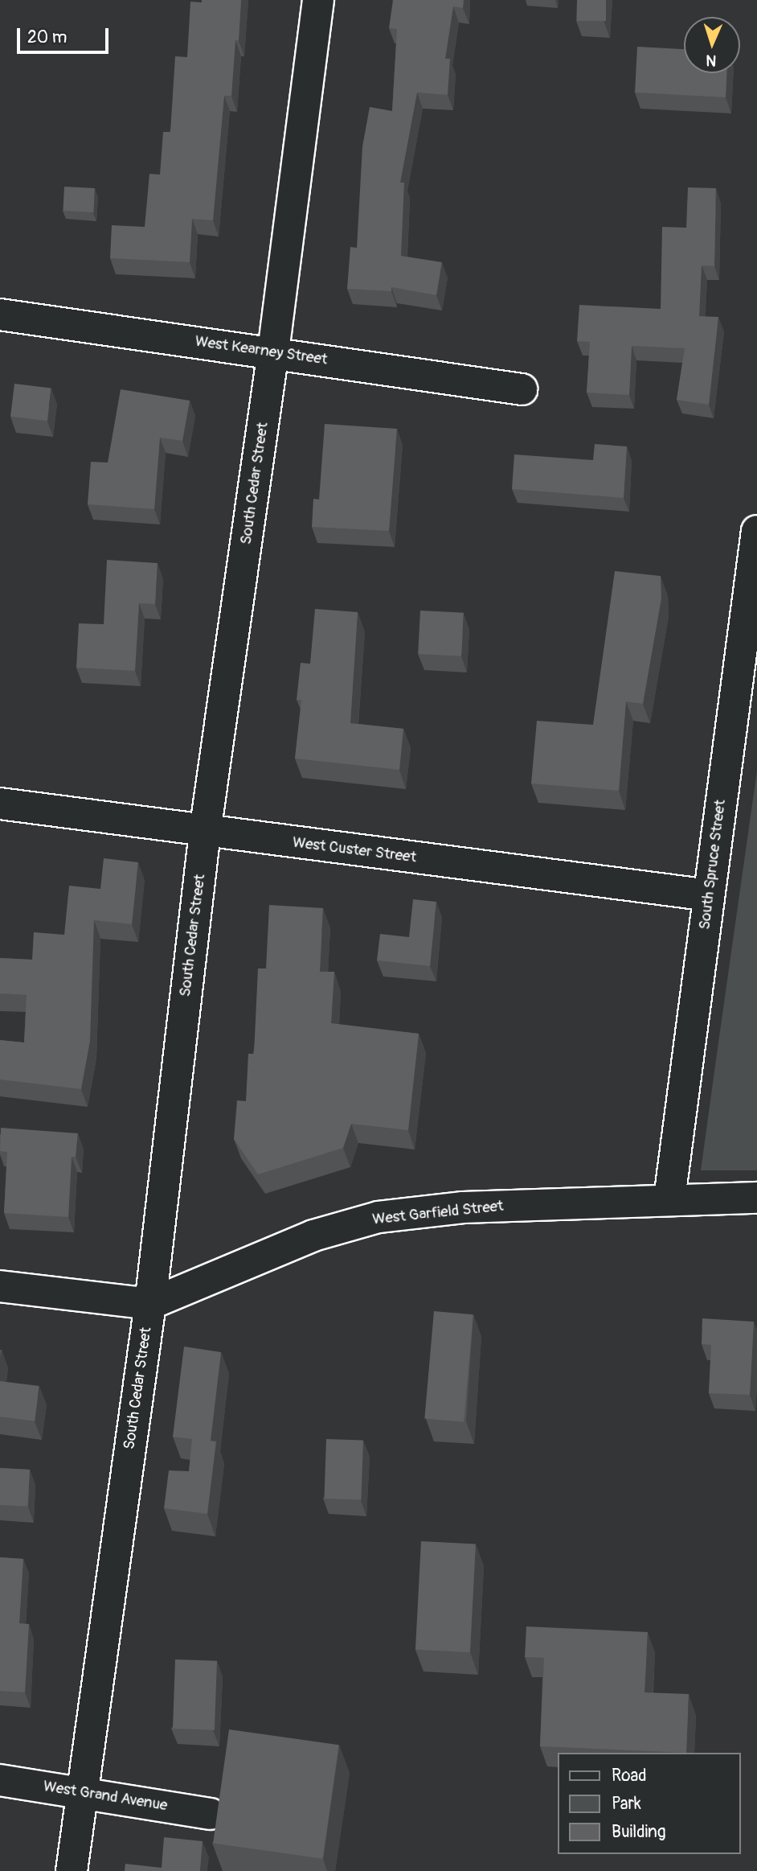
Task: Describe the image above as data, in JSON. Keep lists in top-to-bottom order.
{
  "streets": {
    "street": [
      "West Kearney Street",
      "South Cedar Street",
      "West Custer Street",
      "South Spruce Street",
      "West Garfield Street",
      "West Grand Avenue"
    ]
  },
  "crossings": [
    ["West Kearney Street", "South Cedar Street"],
    ["South Cedar Street", "West Custer Street"],
    ["South Cedar Street", "West Garfield Street"],
    ["South Cedar Street", "West Grand Avenue"],
    ["West Custer Street", "South Spruce Street"],
    ["South Spruce Street", "West Garfield Street"]
  ],
  "legend": ["Road", "Park", "Building"],
  "scale_bar": "20 m",
  "north": "bottom"
}
